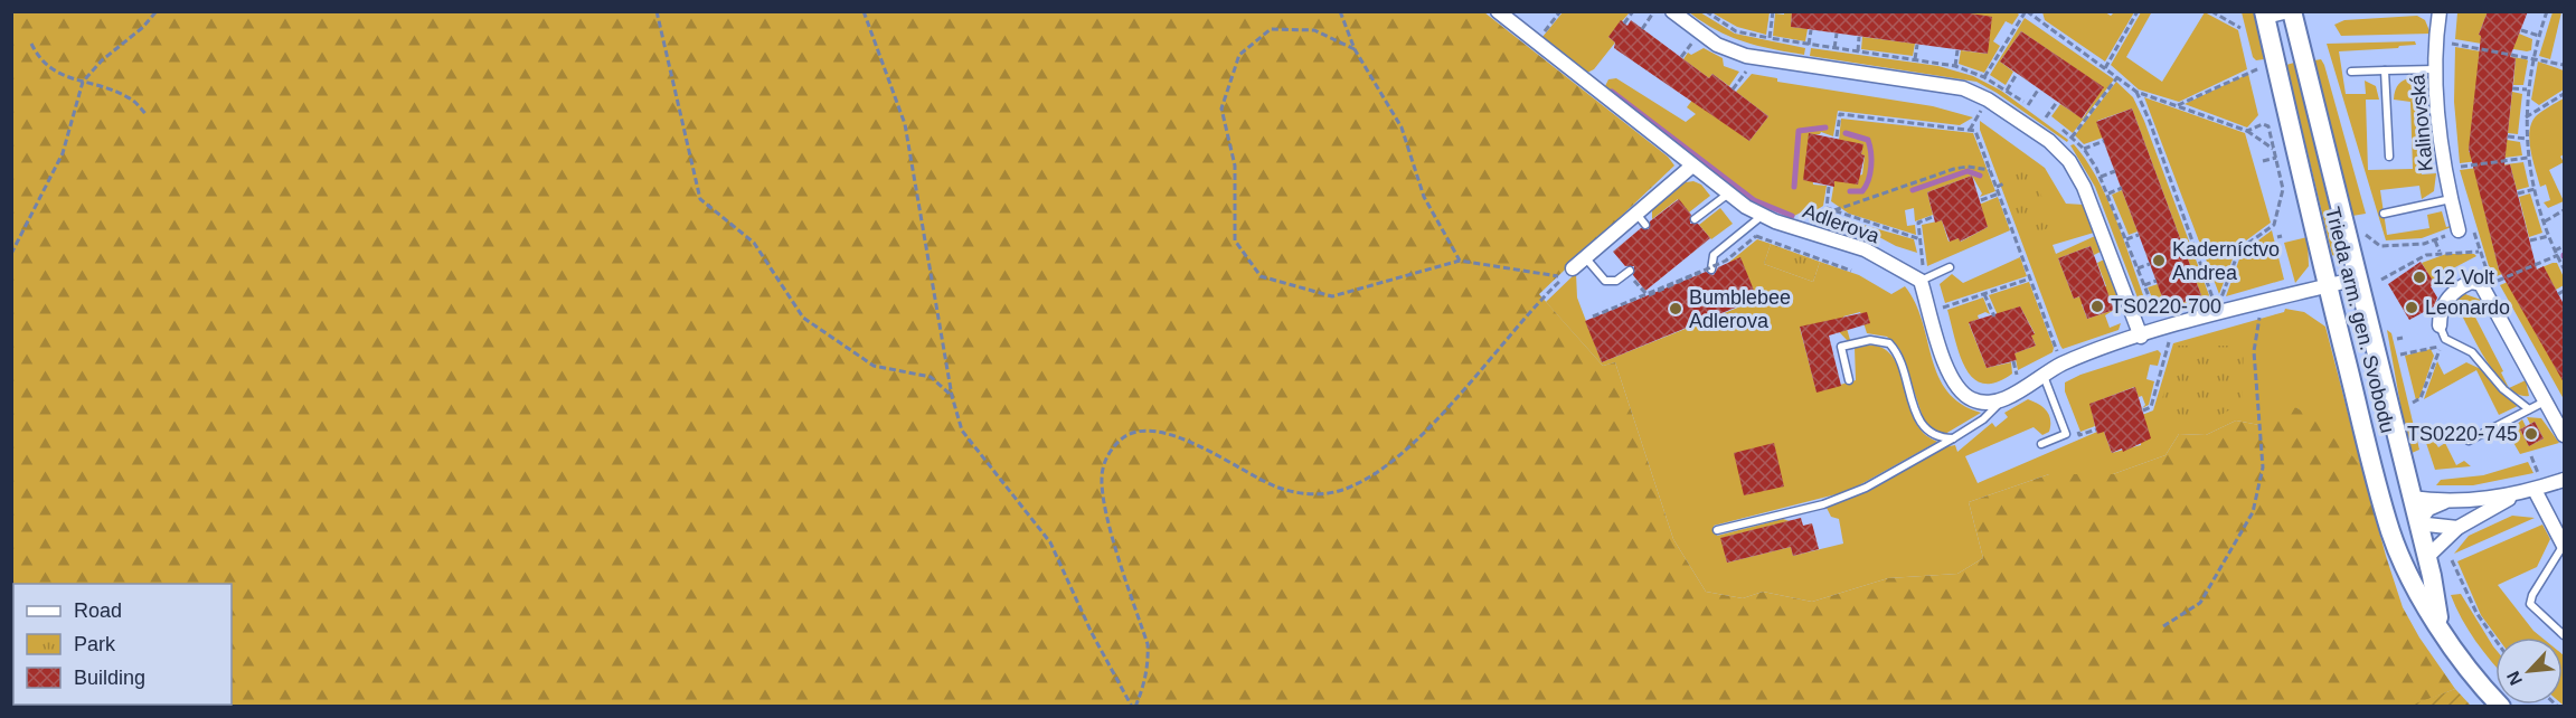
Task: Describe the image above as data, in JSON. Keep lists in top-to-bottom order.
{
  "streets": {
    "street": ["Kalinovská", "Adlerova", "Trieda arm. gen. Svobodu"]
  },
  "places": [
    "Kaderníctvo Andrea",
    "12 Volt",
    "TS0220-700",
    "Leonardo",
    "Bumblebee Adlerova",
    "TS0220-745"
  ],
  "legend": ["Road", "Park", "Building"],
  "north": "bottom left"
}
